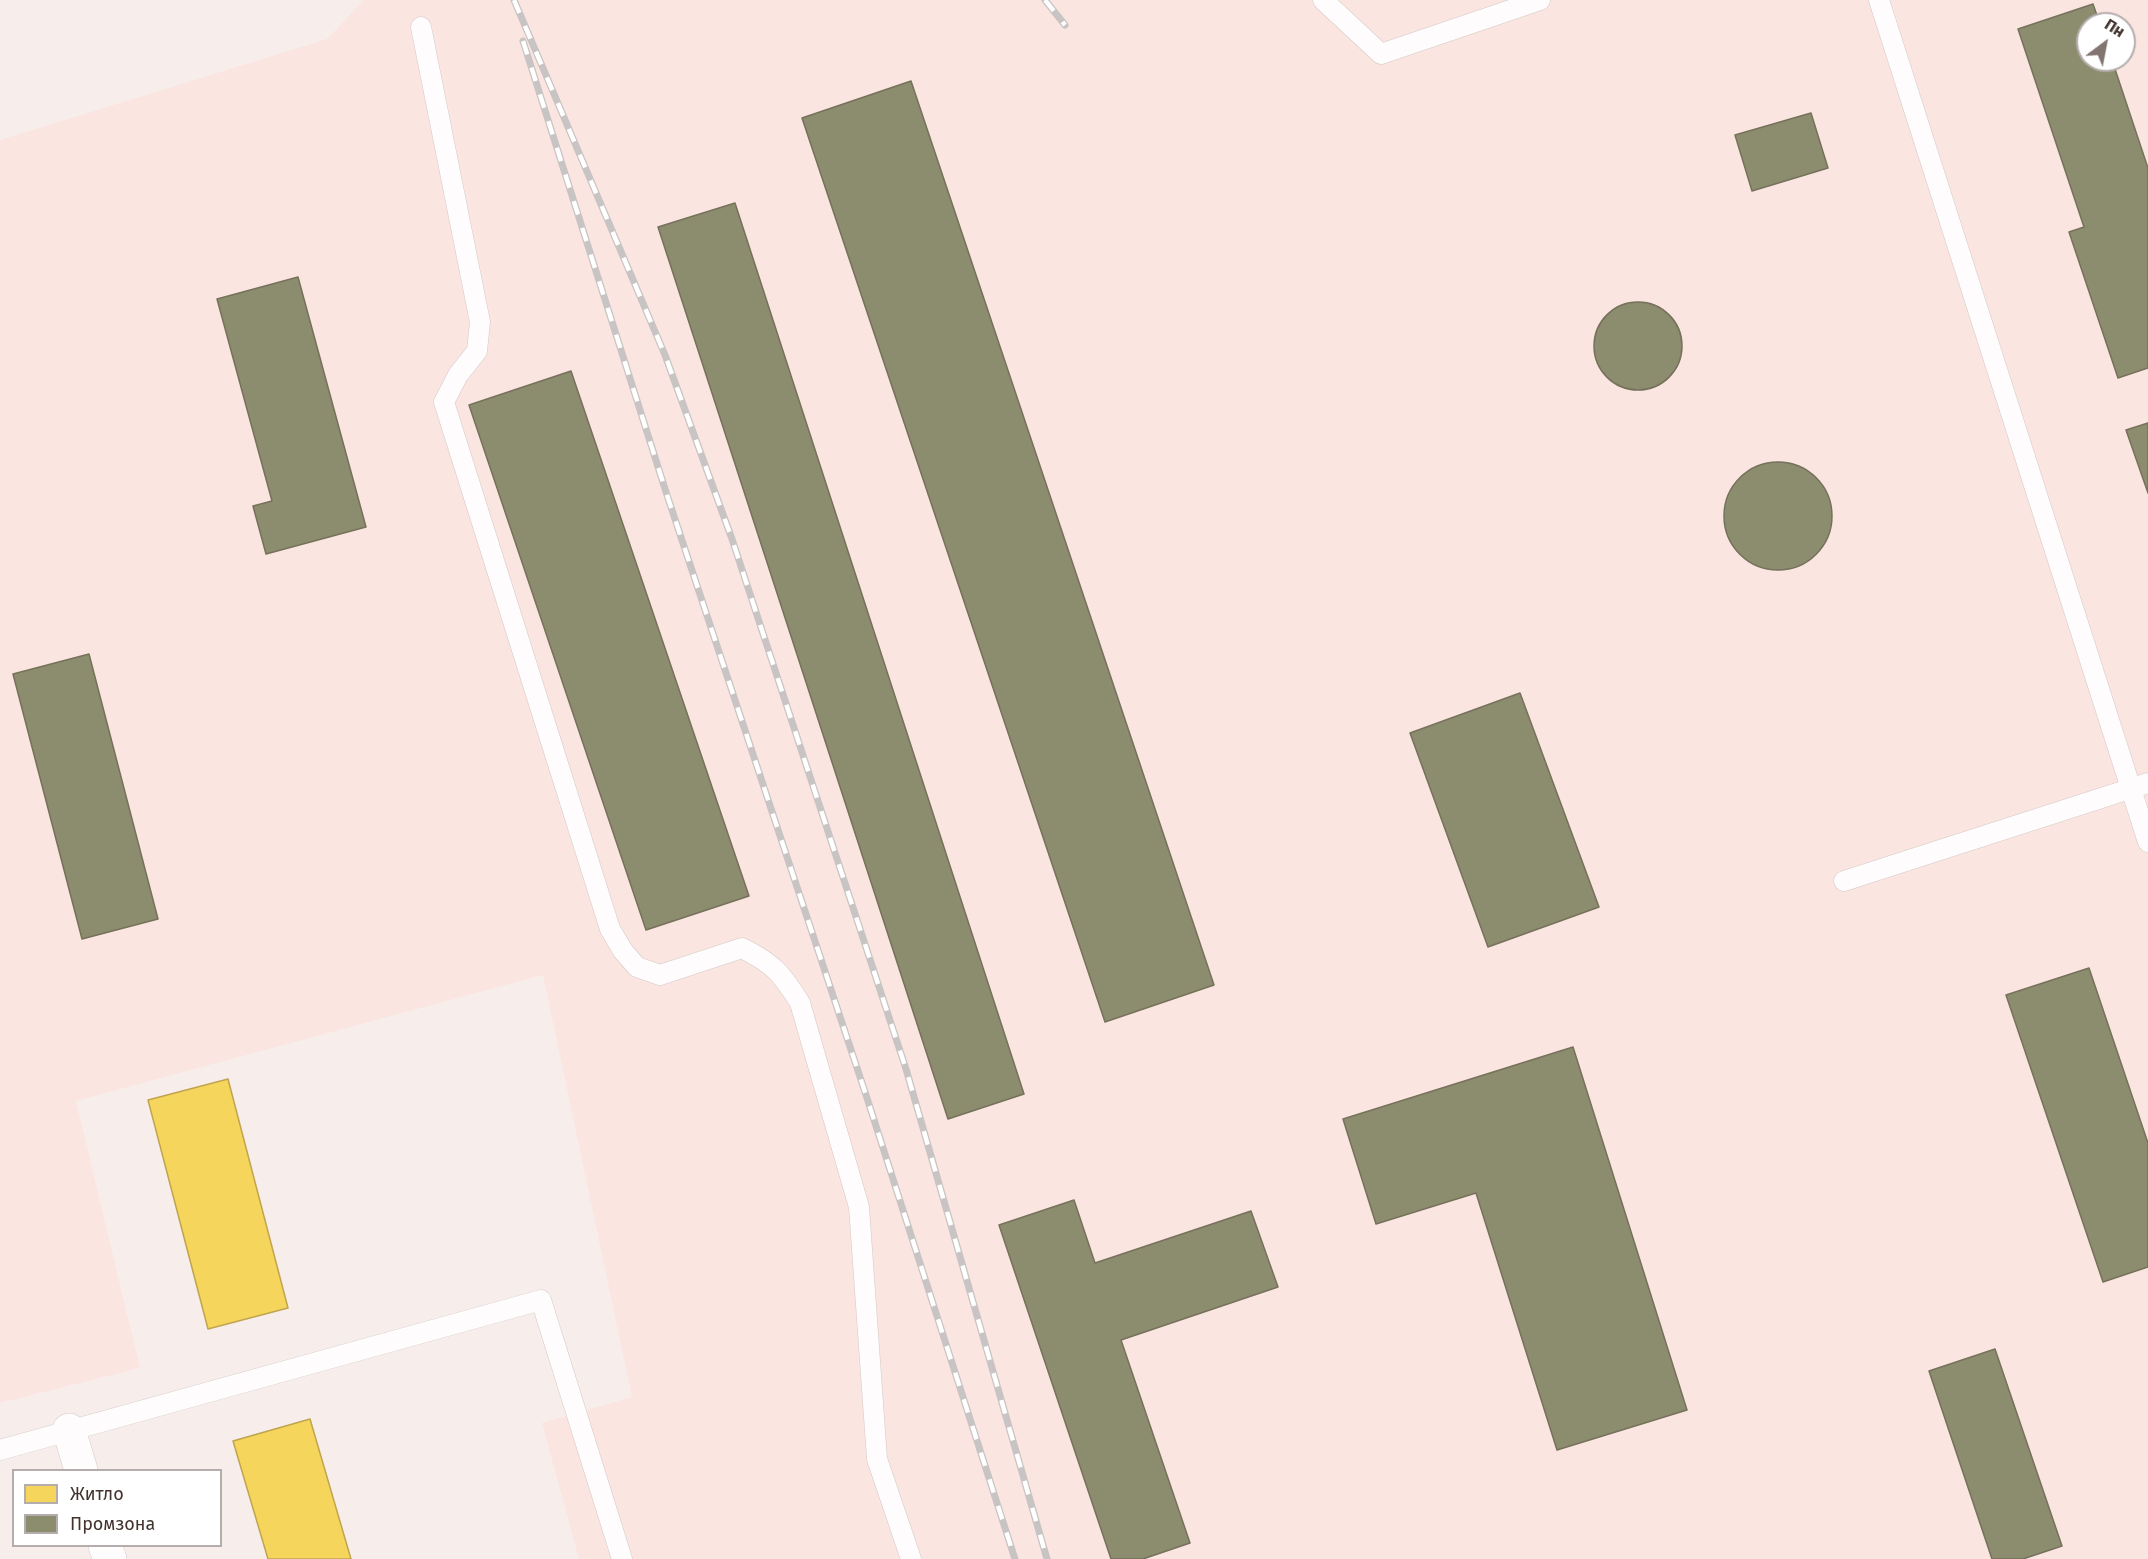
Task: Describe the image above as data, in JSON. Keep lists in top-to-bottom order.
{
  "legend": ["Житло", "Промзона"],
  "north": "top right"
}
